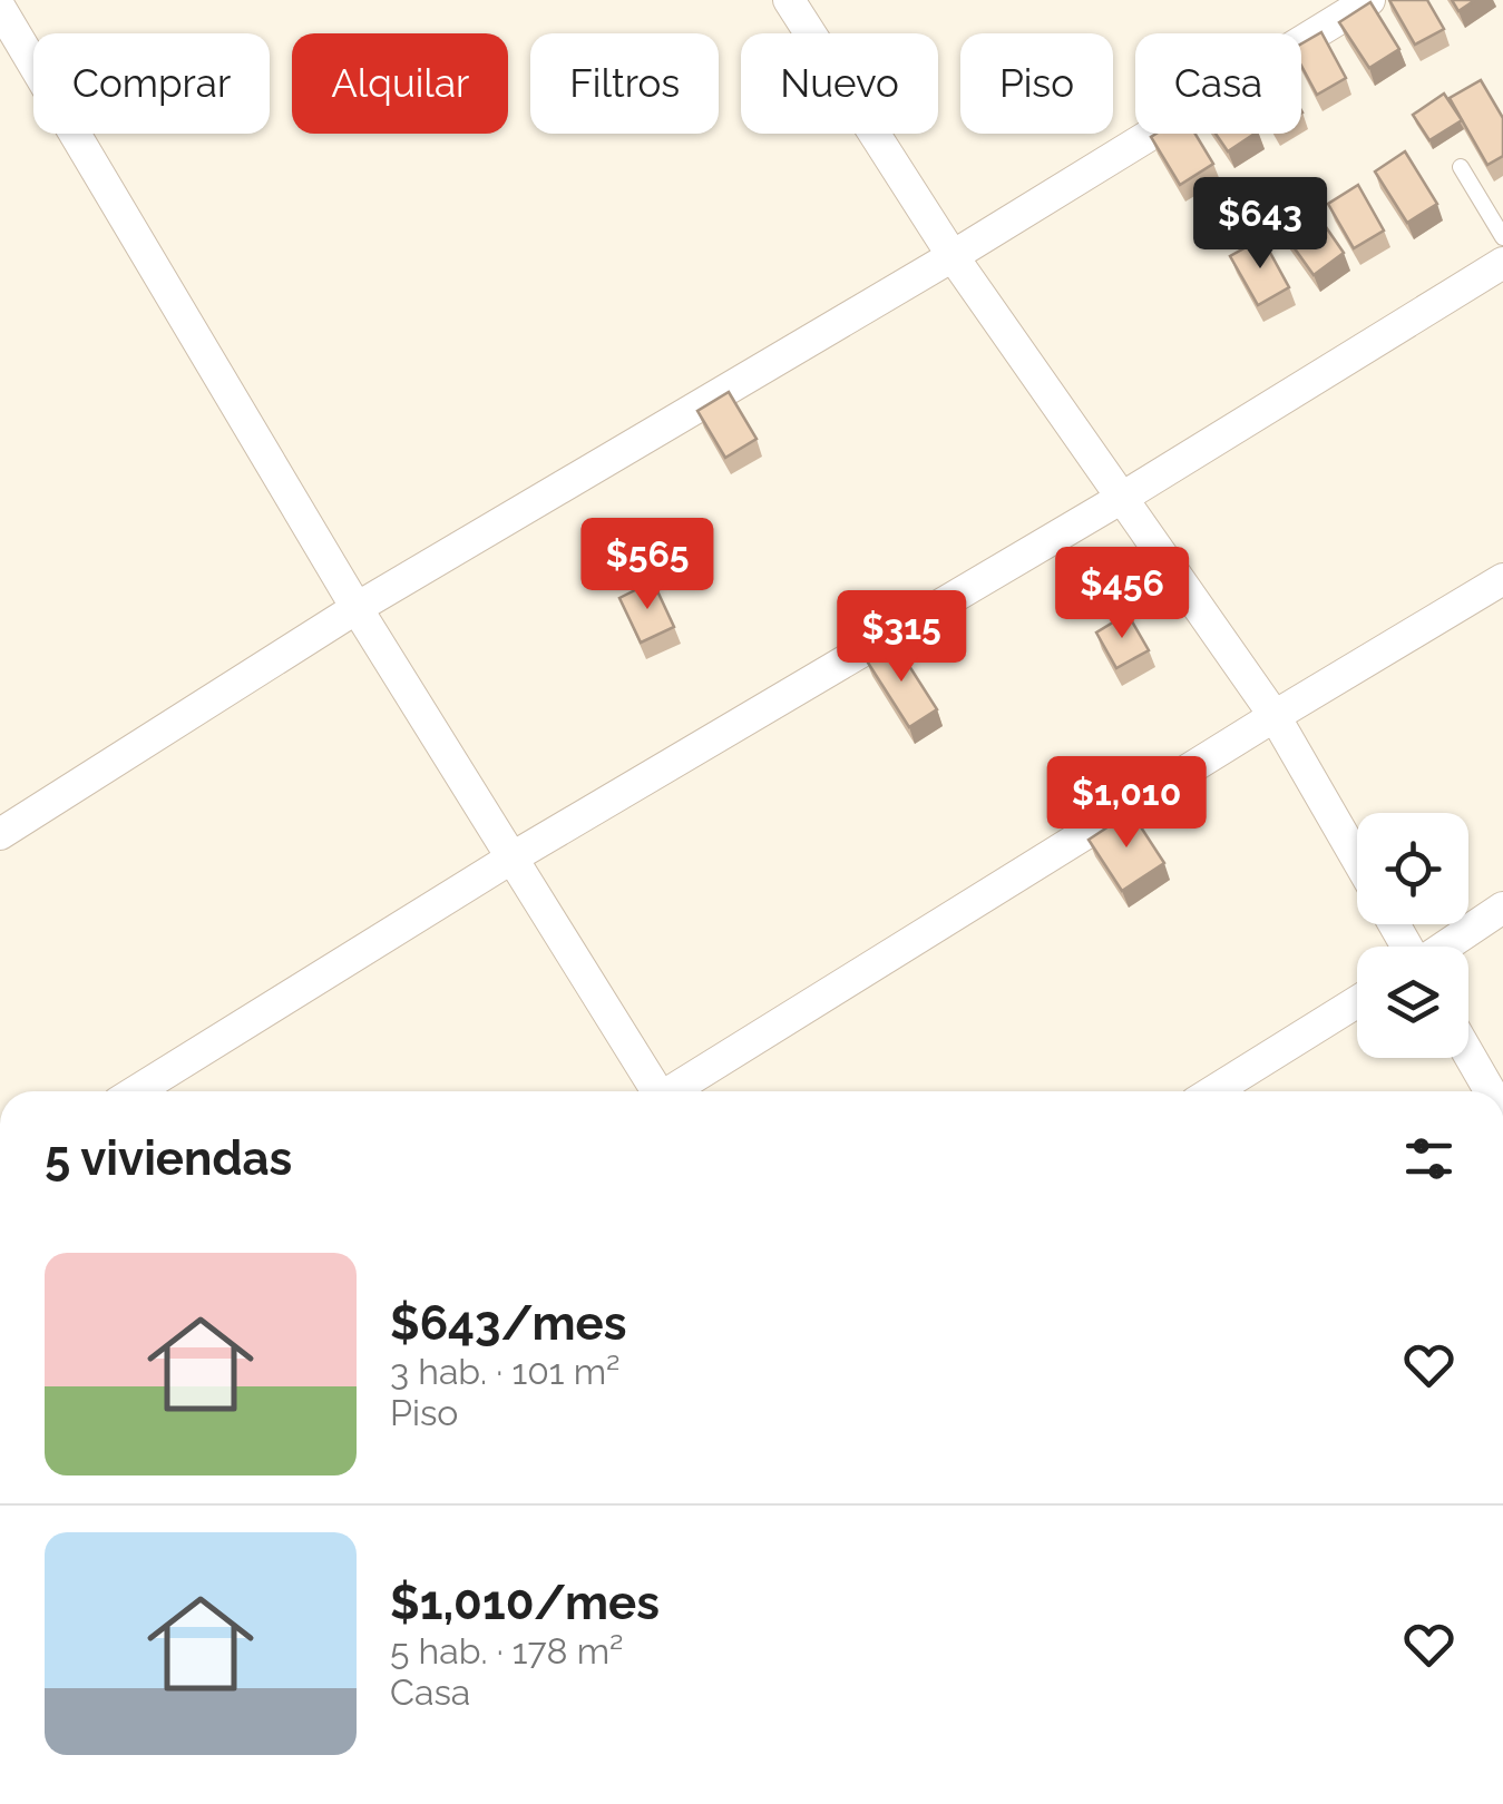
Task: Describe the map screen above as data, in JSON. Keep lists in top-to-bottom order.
{
  "page": {
    "chip": [
      "Comprar",
      "Alquilar",
      "Filtros",
      "Nuevo",
      "Piso",
      "Casa"
    ],
    "price": [
      "$643",
      "$565",
      "$456",
      "$315",
      "$1,010"
    ],
    "heading": "5 viviendas",
    "list": [
      {
        "name": "$643/mes",
        "note": "3 hab. · 101 m² · Piso"
      },
      {
        "name": "$1,010/mes",
        "note": "5 hab. · 178 m² · Casa"
      }
    ]
  }
}
